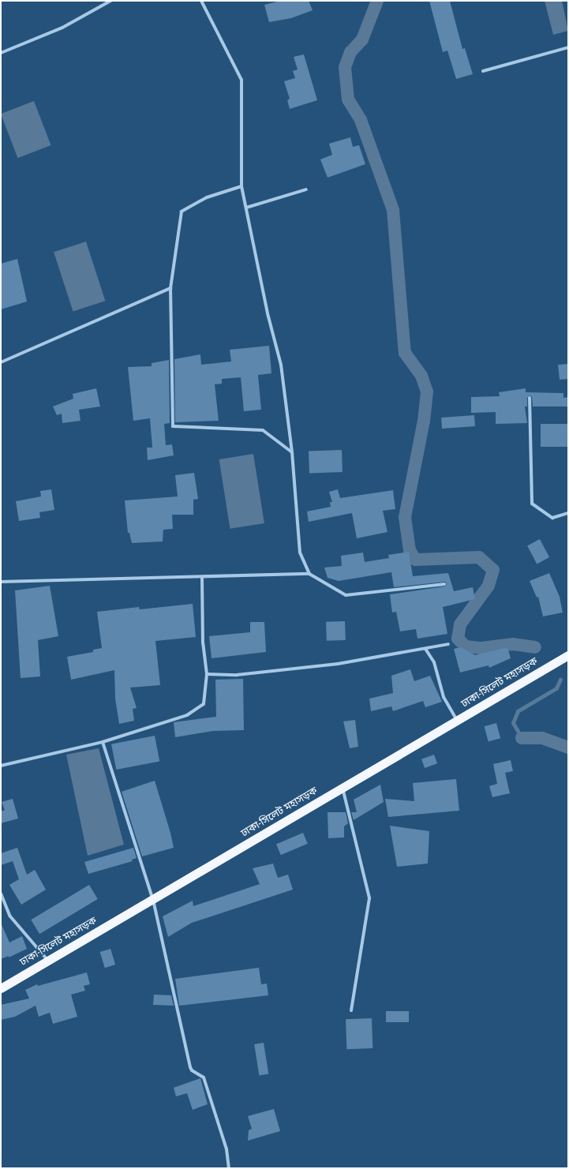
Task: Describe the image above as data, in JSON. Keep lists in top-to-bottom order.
{
  "streets": {
    "highway": ["ঢাকা-সিলেট মহাসড়ক"]
  }
}
